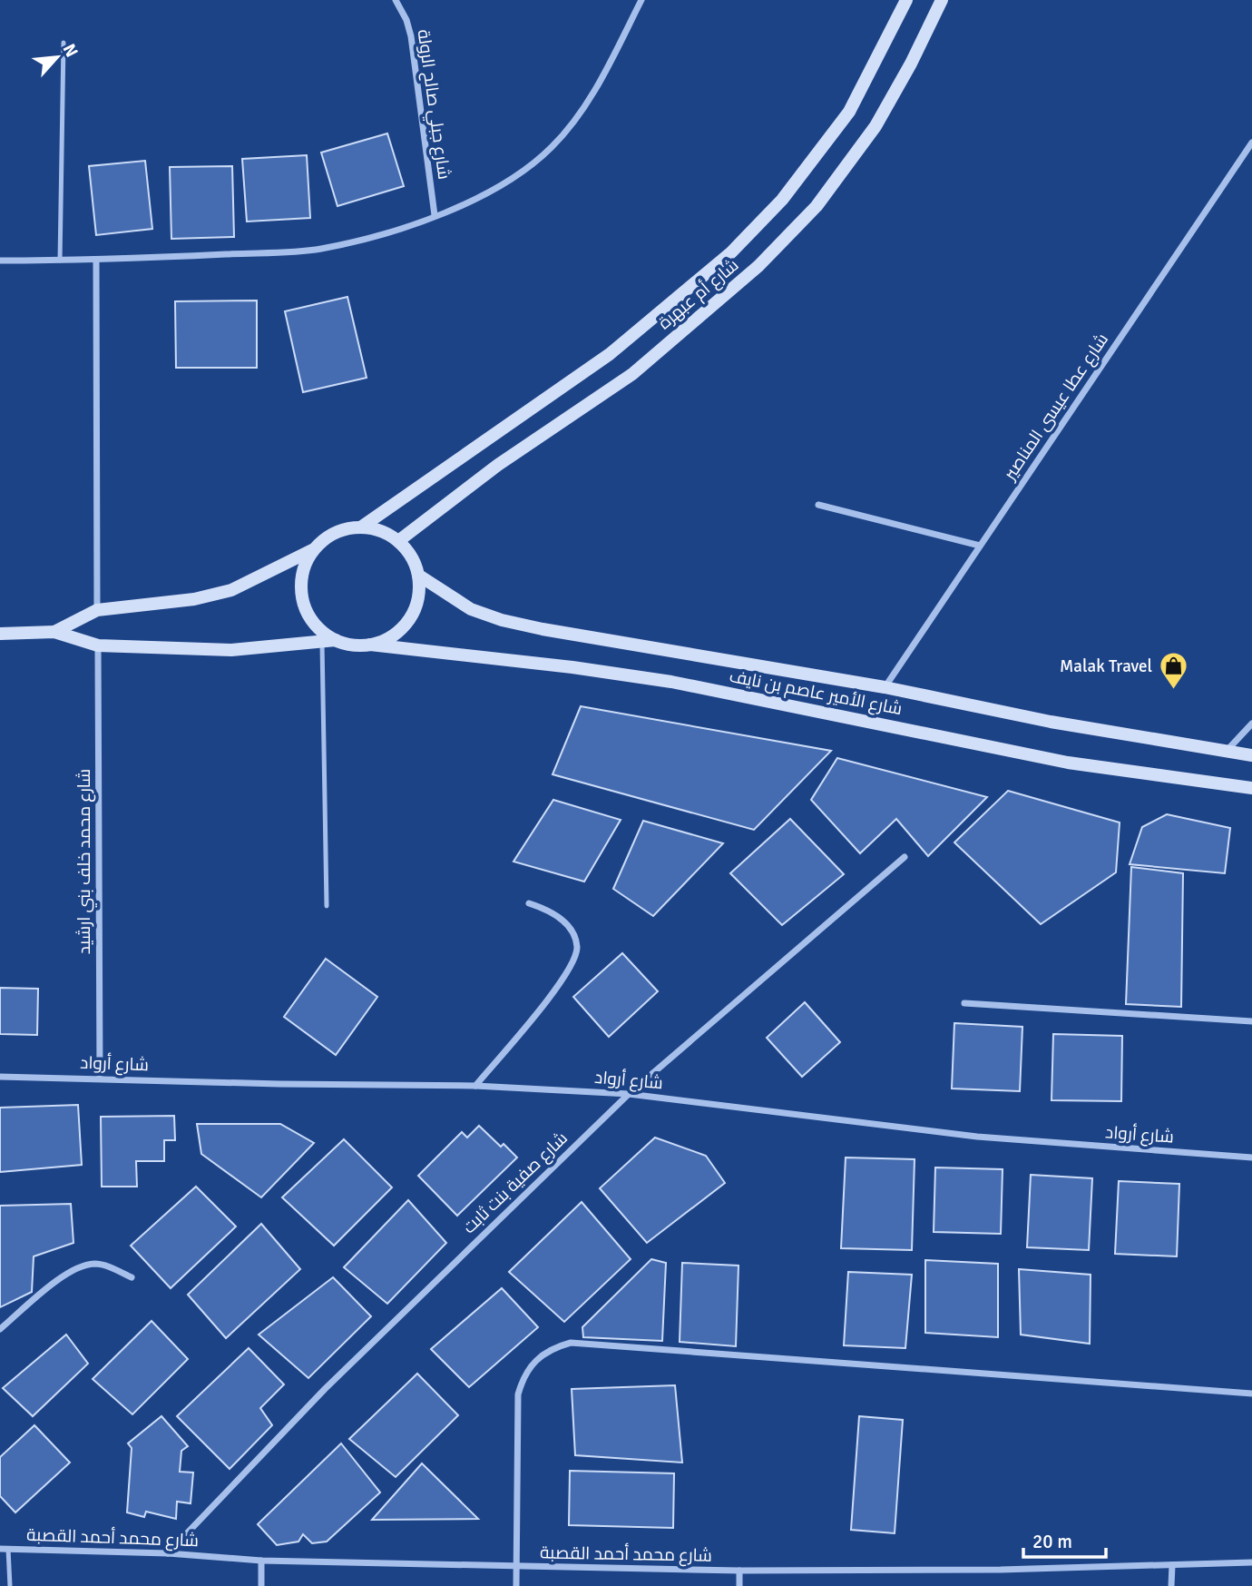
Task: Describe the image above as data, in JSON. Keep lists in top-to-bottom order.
{
  "streets": {
    "main road": ["شارع أم عبهرة", "شارع الأمير عاصم بن نايف"],
    "street": [
      "شارع جبلي صالح الرولة",
      "شارع عطا عيسى المناصير",
      "شارع محمد خلف بني ارشيد",
      "شارع أرواد",
      "شارع صفية بنت ثابت",
      "شارع محمد أحمد القصبة"
    ]
  },
  "crossings": [
    ["شارع أم عبهرة", "شارع الأمير عاصم بن نايف"],
    ["شارع عطا عيسى المناصير", "شارع الأمير عاصم بن نايف"],
    ["شارع محمد خلف بني ارشيد", "شارع أرواد"],
    ["شارع أرواد", "شارع صفية بنت ثابت"],
    ["شارع صفية بنت ثابت", "شارع محمد أحمد القصبة"]
  ],
  "places": {
    "shop": ["Malak Travel"]
  },
  "scale_bar": "20 m",
  "north": "top right"
}
